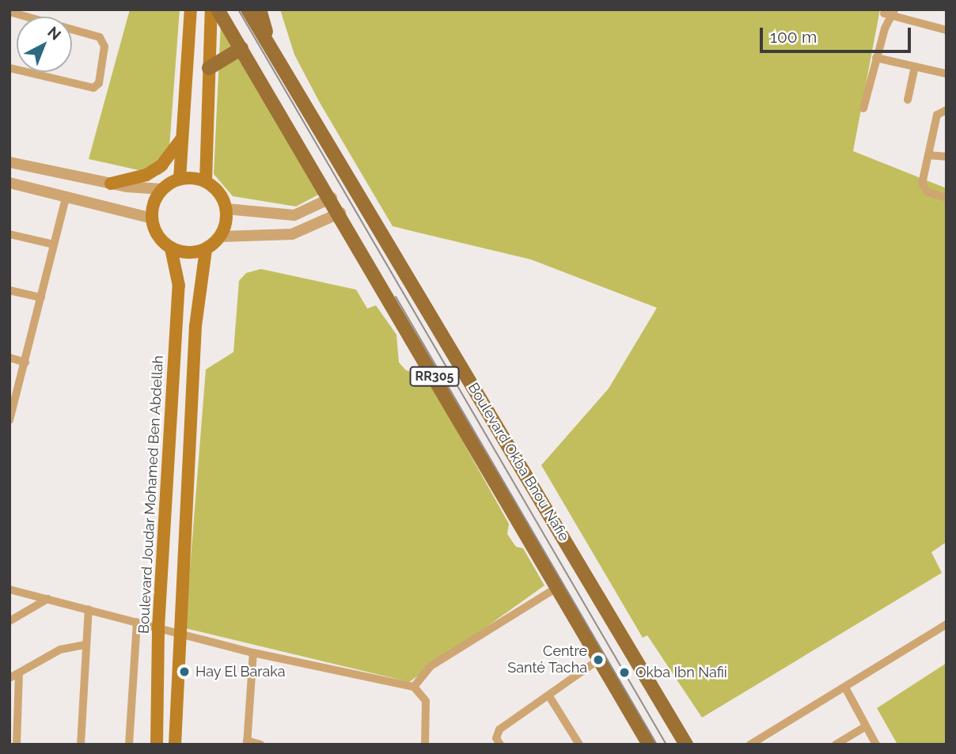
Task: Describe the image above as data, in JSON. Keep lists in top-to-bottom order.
{
  "streets": {
    "main road": ["RR305", "Boulevard Okba Bnou Nafie", "Boulevard Joudar Mohamed Ben Abdellah"]
  },
  "places": ["Centre Santé Tacha", "Hay El Baraka", "Okba Ibn Nafii"],
  "scale_bar": "100 m",
  "north": "top right"
}
